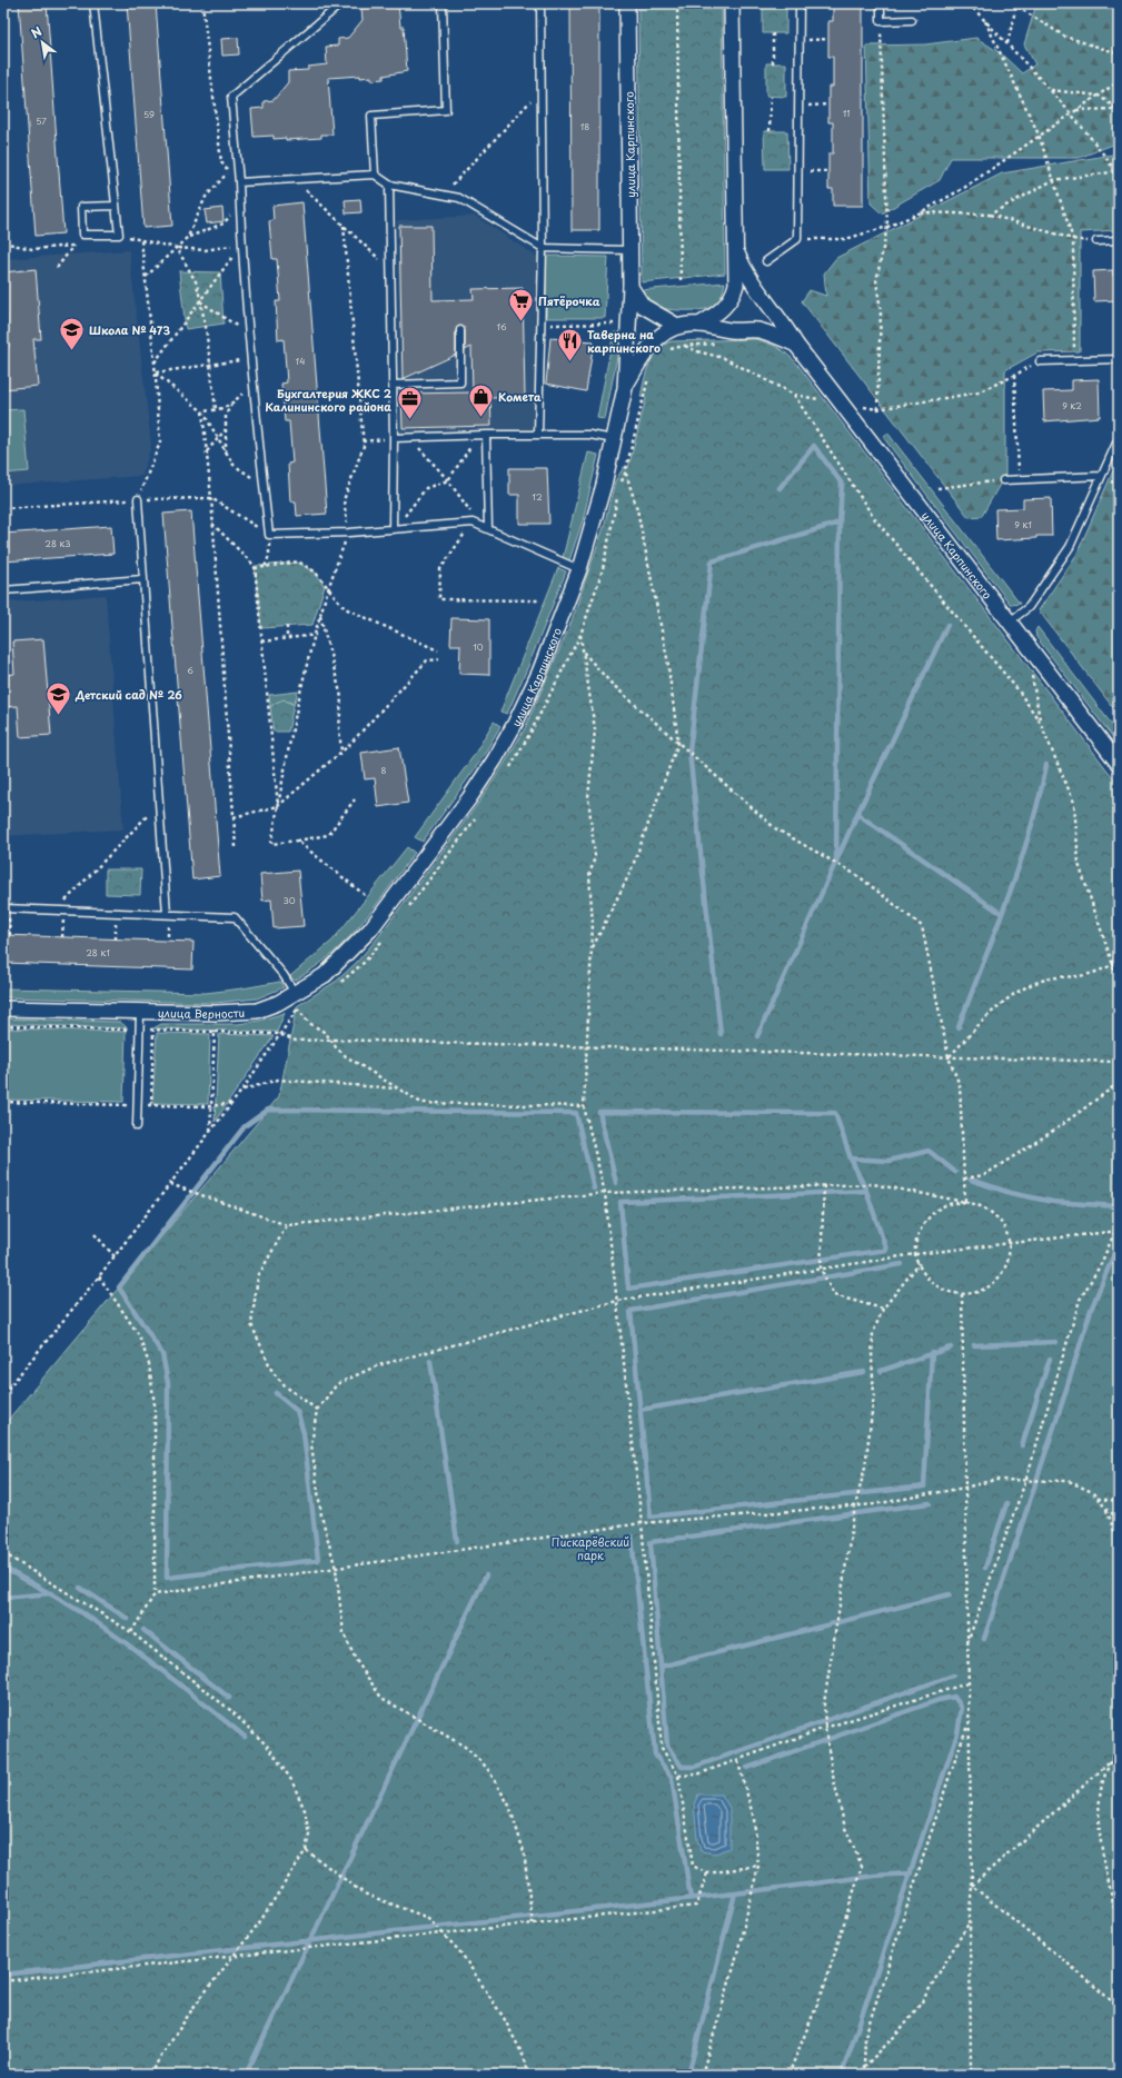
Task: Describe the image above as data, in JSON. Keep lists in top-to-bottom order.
{
  "streets": {
    "street": ["улица Карпинского", "улица Верности"]
  },
  "crossings": [
    ["улица Карпинского", "улица Верности"]
  ],
  "parks": ["Пискарёвский парк"],
  "places": {
    "supermarket": ["Пятёрочка"],
    "school or university": ["Школа № 473", "Детский сад № 26"],
    "restaurant": ["Таверна на карпинского"],
    "shop": ["Комета"],
    "office": ["Бухгалтерия ЖКС 2 Калининского района"]
  },
  "house_numbers": [
    "11",
    "59",
    "57",
    "18",
    "16",
    "14",
    "9 к2",
    "12",
    "9 к1",
    "28 к3",
    "10",
    "6",
    "8",
    "30",
    "28 к1"
  ],
  "north": "top left"
}
